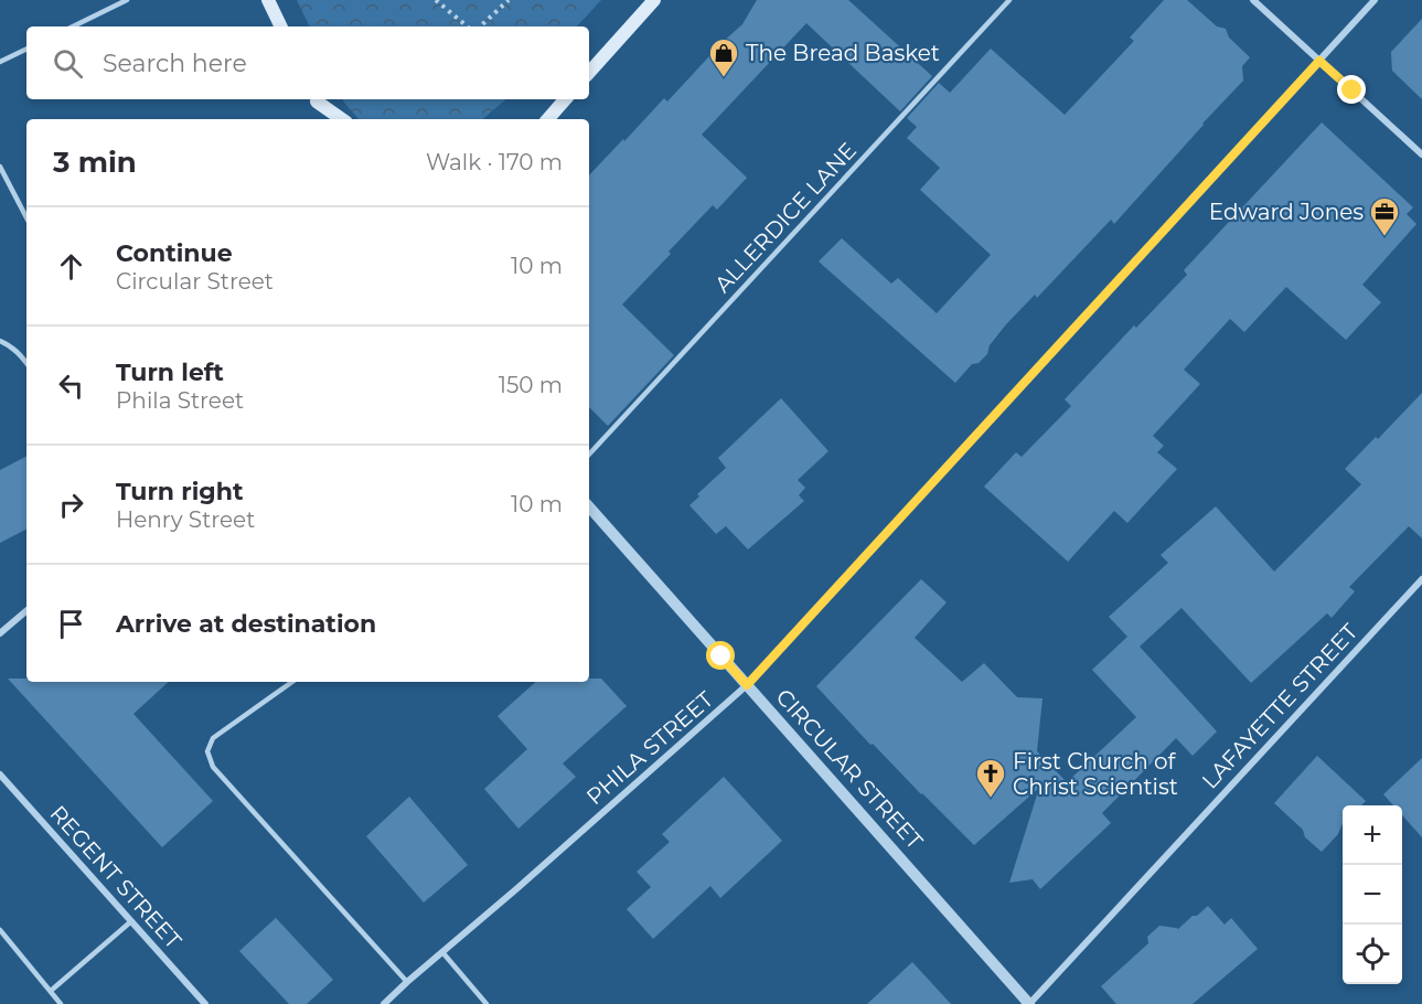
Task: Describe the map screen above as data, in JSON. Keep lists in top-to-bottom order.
{
  "streets": {
    "street": [
      "LAFAYETTE STREET",
      "PHILA STREET",
      "CIRCULAR STREET",
      "REGENT STREET"
    ],
    "lane": ["ALLERDICE LANE"]
  },
  "crossings": [
    ["LAFAYETTE STREET", "CIRCULAR STREET"],
    ["PHILA STREET", "CIRCULAR STREET"]
  ],
  "places": {
    "shop": ["The Bread Basket"],
    "office": ["Edward Jones"],
    "church": ["First Church of Christ Scientist"]
  },
  "page": {
    "search": "Search here",
    "heading": ["3 min", "Walk · 170 m"],
    "list": [
      ["Continue", "Circular Street", "10 m"],
      ["Turn left", "Phila Street", "150 m"],
      ["Turn right", "Henry Street", "10 m"],
      "Arrive at destination"
    ],
    "map_buttons": ["+", "−"]
  }
}
